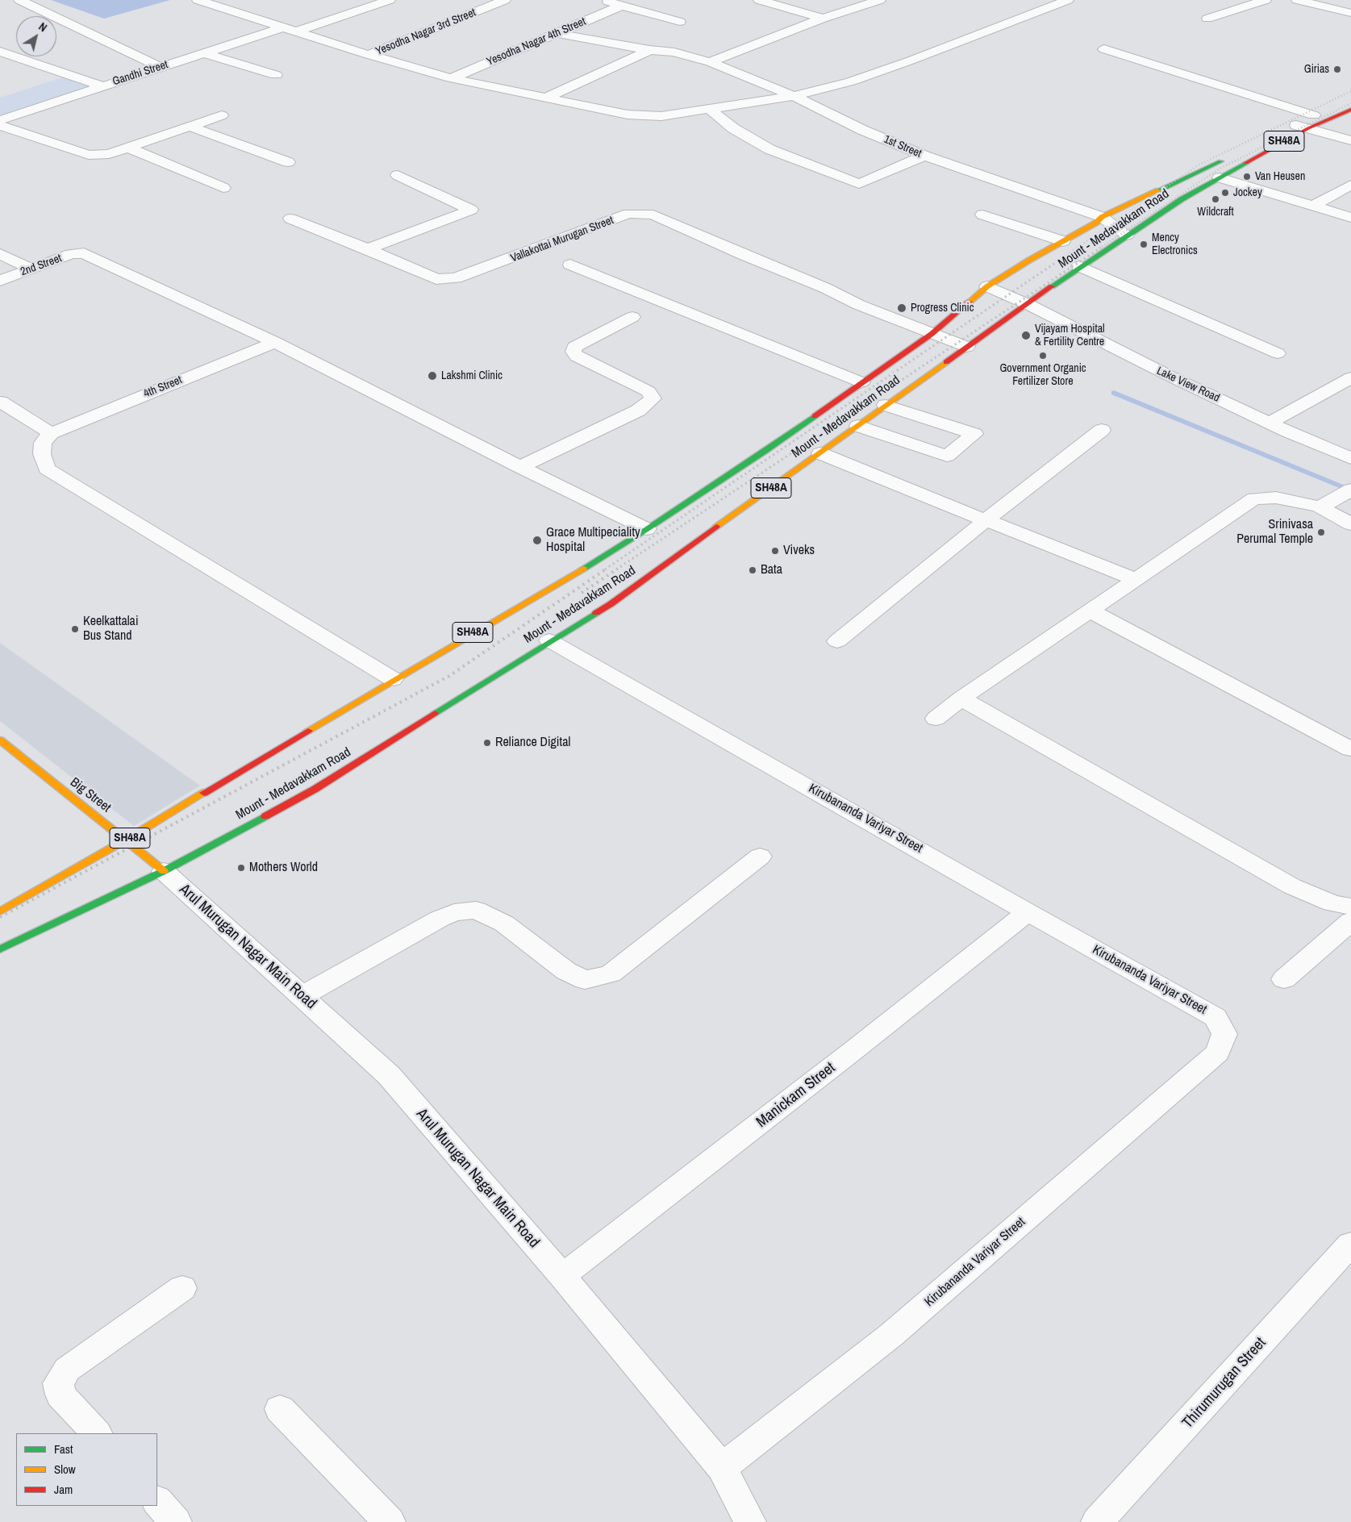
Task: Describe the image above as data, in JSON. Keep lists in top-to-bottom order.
{
  "streets": {
    "main road": ["SH48A", "Mount - Medavakkam Road", "Big Street"],
    "street": [
      "Yesodha Nagar 3rd Street",
      "Yesodha Nagar 4th Street",
      "Gandhi Street",
      "1st Street",
      "Vallakottai Murugan Street",
      "2nd Street",
      "Lake View Road",
      "4th Street",
      "Kirubananda Variyar Street",
      "Arul Murugan Nagar Main Road",
      "Manickam Street",
      "Thirumurugan Street"
    ]
  },
  "crossings": [
    ["Yesodha Nagar 4th Street", "1st Street"],
    ["1st Street", "Mount - Medavakkam Road"],
    ["Mount - Medavakkam Road", "Vallakottai Murugan Street"],
    ["Mount - Medavakkam Road", "Lake View Road"],
    ["Mount - Medavakkam Road", "Big Street"],
    ["Mount - Medavakkam Road", "Kirubananda Variyar Street"],
    ["Mount - Medavakkam Road", "Arul Murugan Nagar Main Road"],
    ["2nd Street", "4th Street"],
    ["Big Street", "Arul Murugan Nagar Main Road"],
    ["Kirubananda Variyar Street", "Arul Murugan Nagar Main Road"],
    ["Kirubananda Variyar Street", "Manickam Street"],
    ["Arul Murugan Nagar Main Road", "Manickam Street"]
  ],
  "places": [
    "Girias",
    "Van Heusen",
    "Jockey",
    "Wildcraft",
    "Mency Electronics",
    "Progress Clinic",
    "Vijayam Hospital & Fertility Centre",
    "Government Organic Fertilizer Store",
    "Lakshmi Clinic",
    "Srinivasa Perumal Temple",
    "Grace Multipeciality Hospital",
    "Viveks",
    "Bata",
    "Keelkattalai Bus Stand",
    "Reliance Digital",
    "Mothers World"
  ],
  "legend": ["Fast", "Slow", "Jam"],
  "north": "top right"
}
